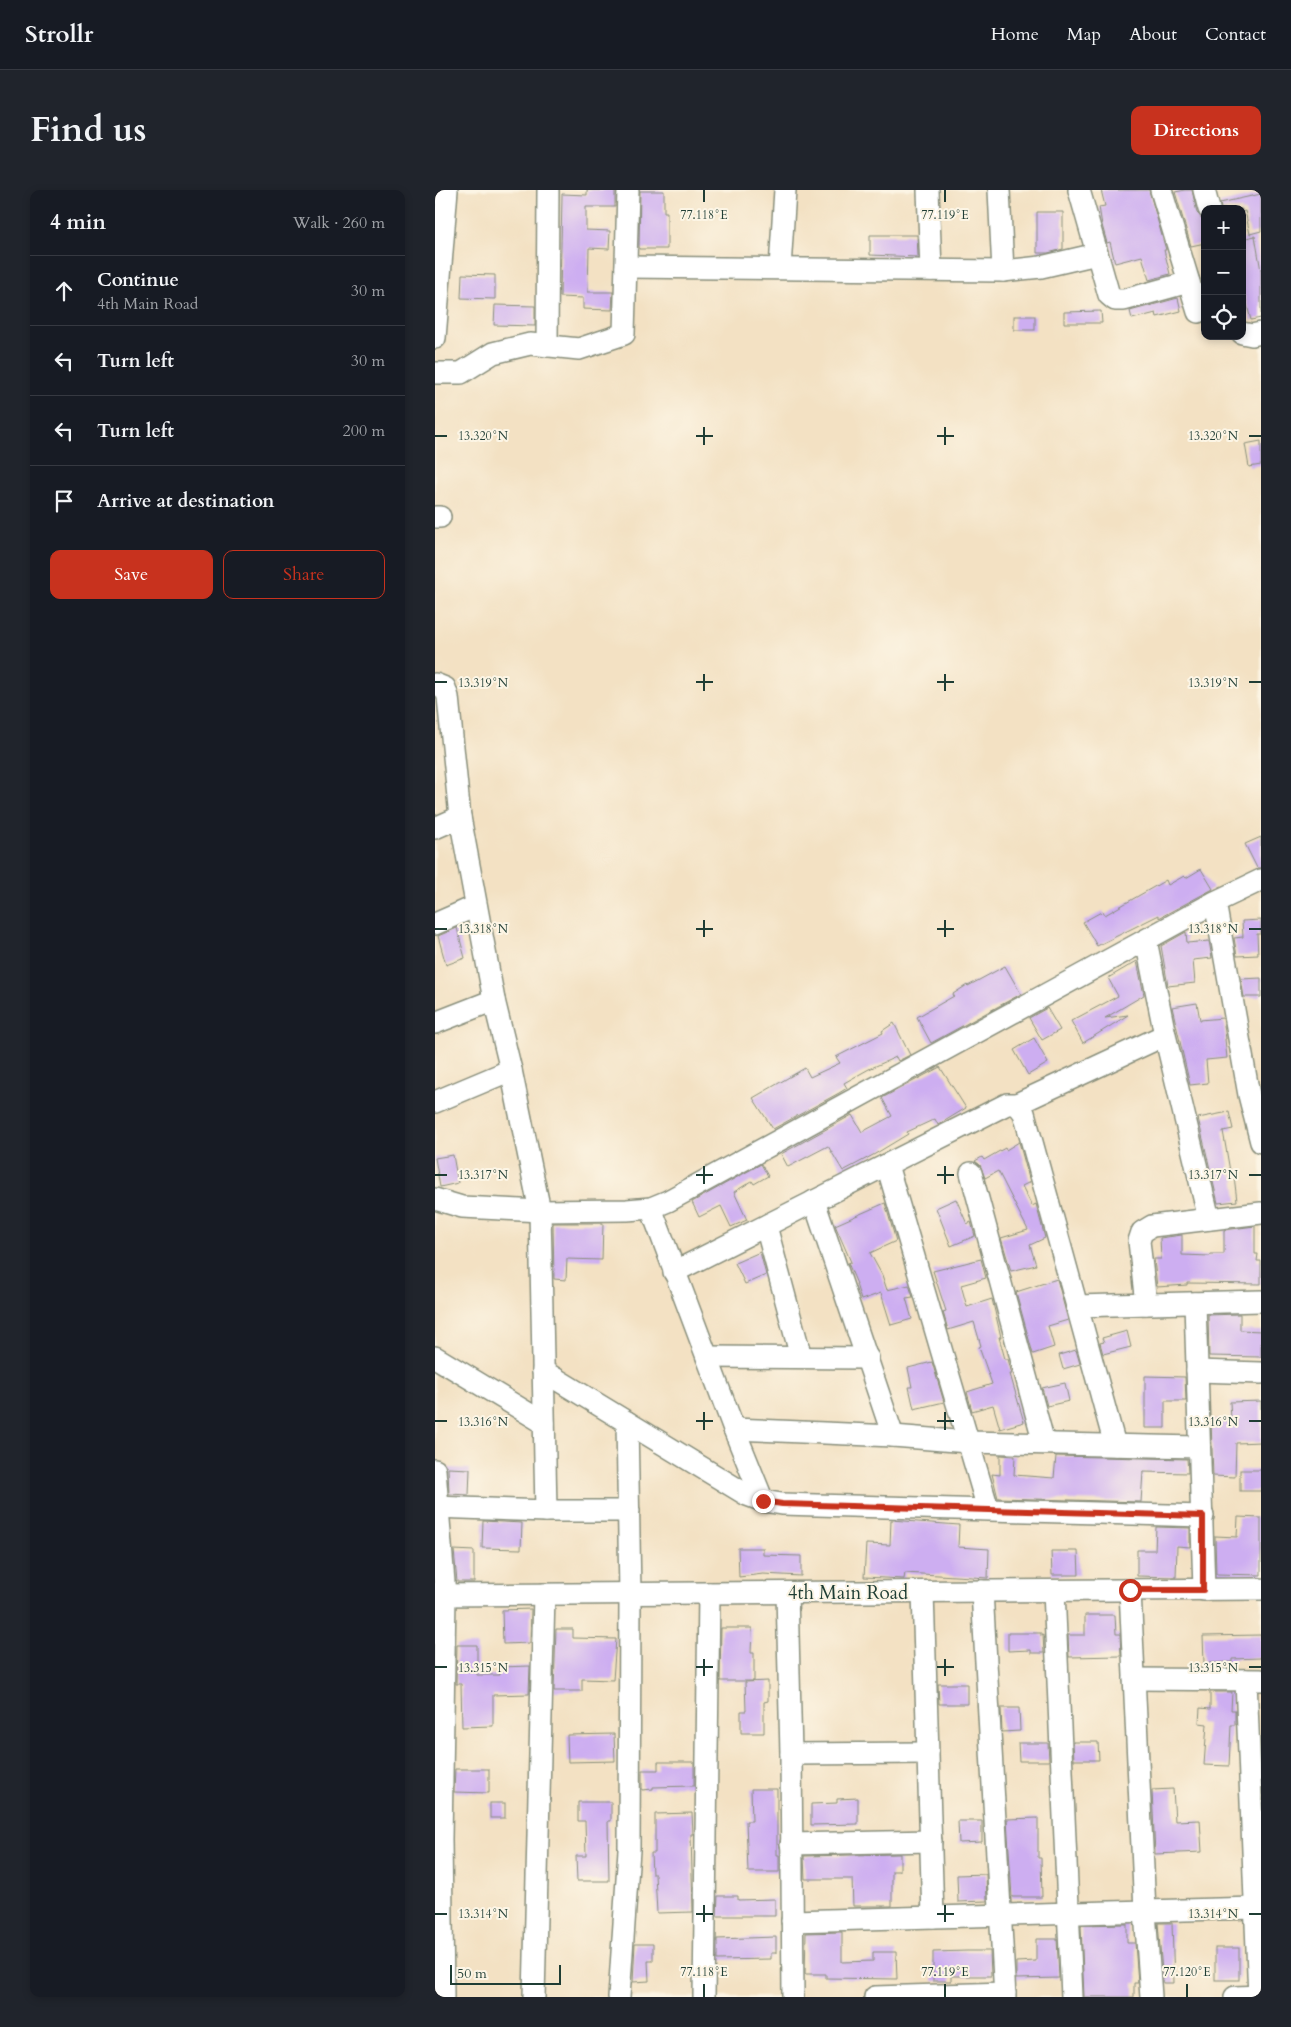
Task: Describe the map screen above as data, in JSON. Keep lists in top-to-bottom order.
{
  "streets": {
    "street": ["4th Main Road"]
  },
  "scale_bar": "50 m",
  "page": {
    "header": "Strollr",
    "nav": [
      "Home",
      "Map",
      "About",
      "Contact"
    ],
    "title": "Find us",
    "buttons": [
      "Directions",
      ["Save", "Share"]
    ],
    "heading": ["4 min", "Walk · 260 m"],
    "map_buttons": ["+", "−"],
    "list": [
      ["Continue", "4th Main Road", "30 m"],
      ["Turn left", "30 m"],
      ["Turn left", "200 m"],
      "Arrive at destination"
    ],
    "scale": "50 m"
  },
  "coordinates": [
    "77.118°E",
    "77.119°E",
    "13.320°N",
    "13.319°N",
    "13.318°N",
    "13.317°N",
    "13.316°N",
    "13.315°N",
    "13.314°N",
    "77.120°E"
  ]
}
